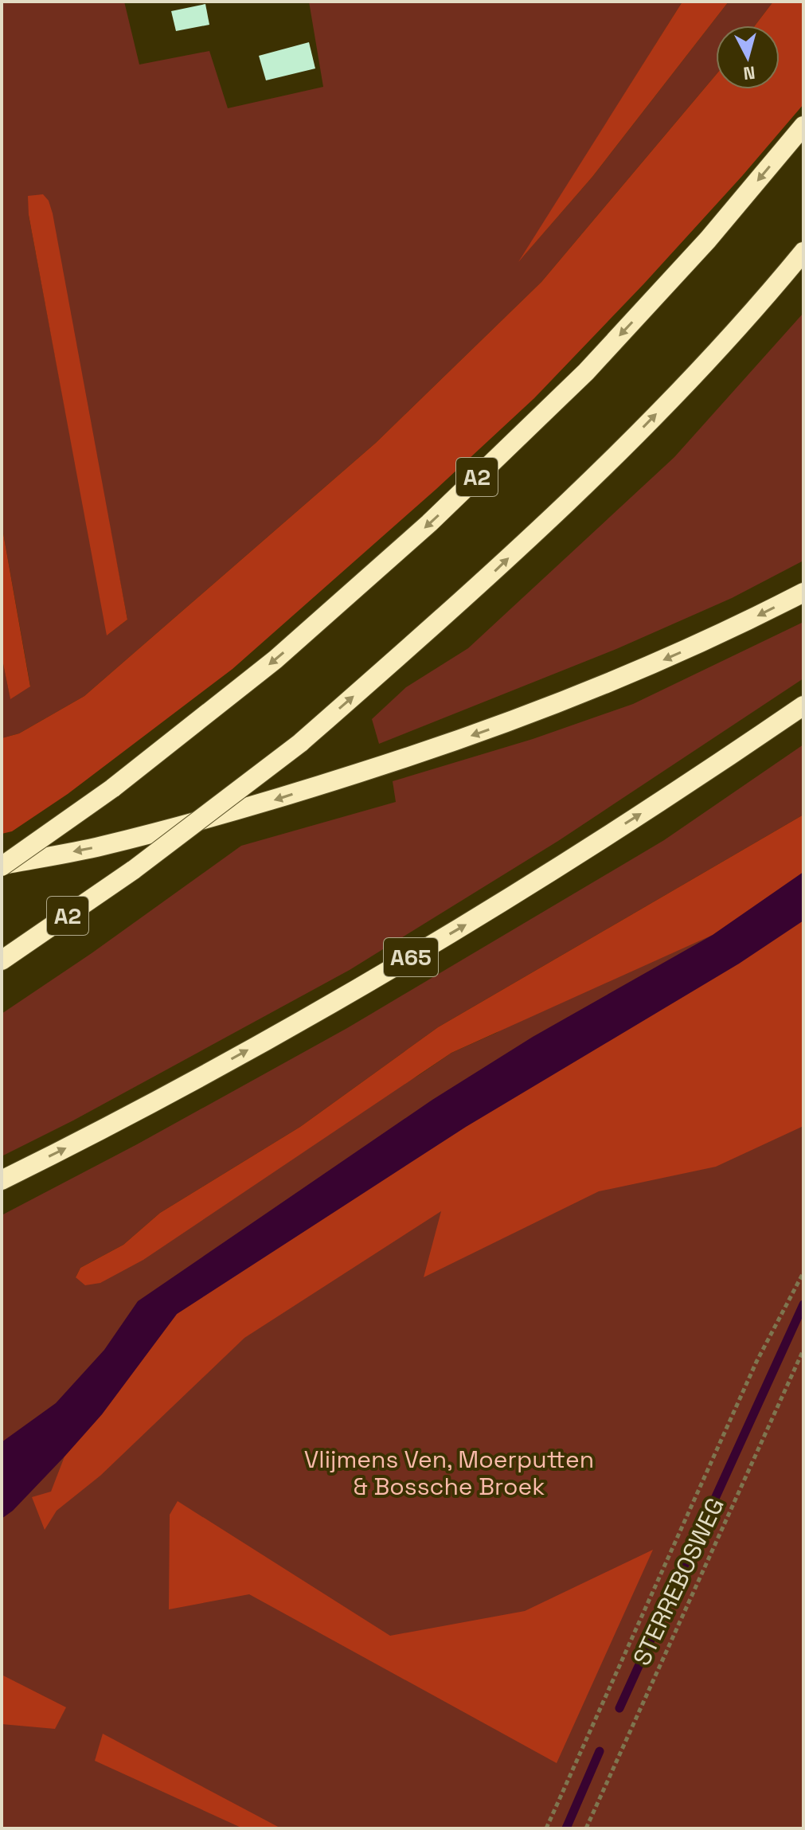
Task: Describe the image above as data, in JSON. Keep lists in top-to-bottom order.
{
  "streets": {
    "highway": ["A2", "A65"],
    "path": ["STERREBOSWEG"]
  },
  "parks": ["Vlijmens Ven, Moerputten & Bossche Broek"],
  "north": "bottom"
}
